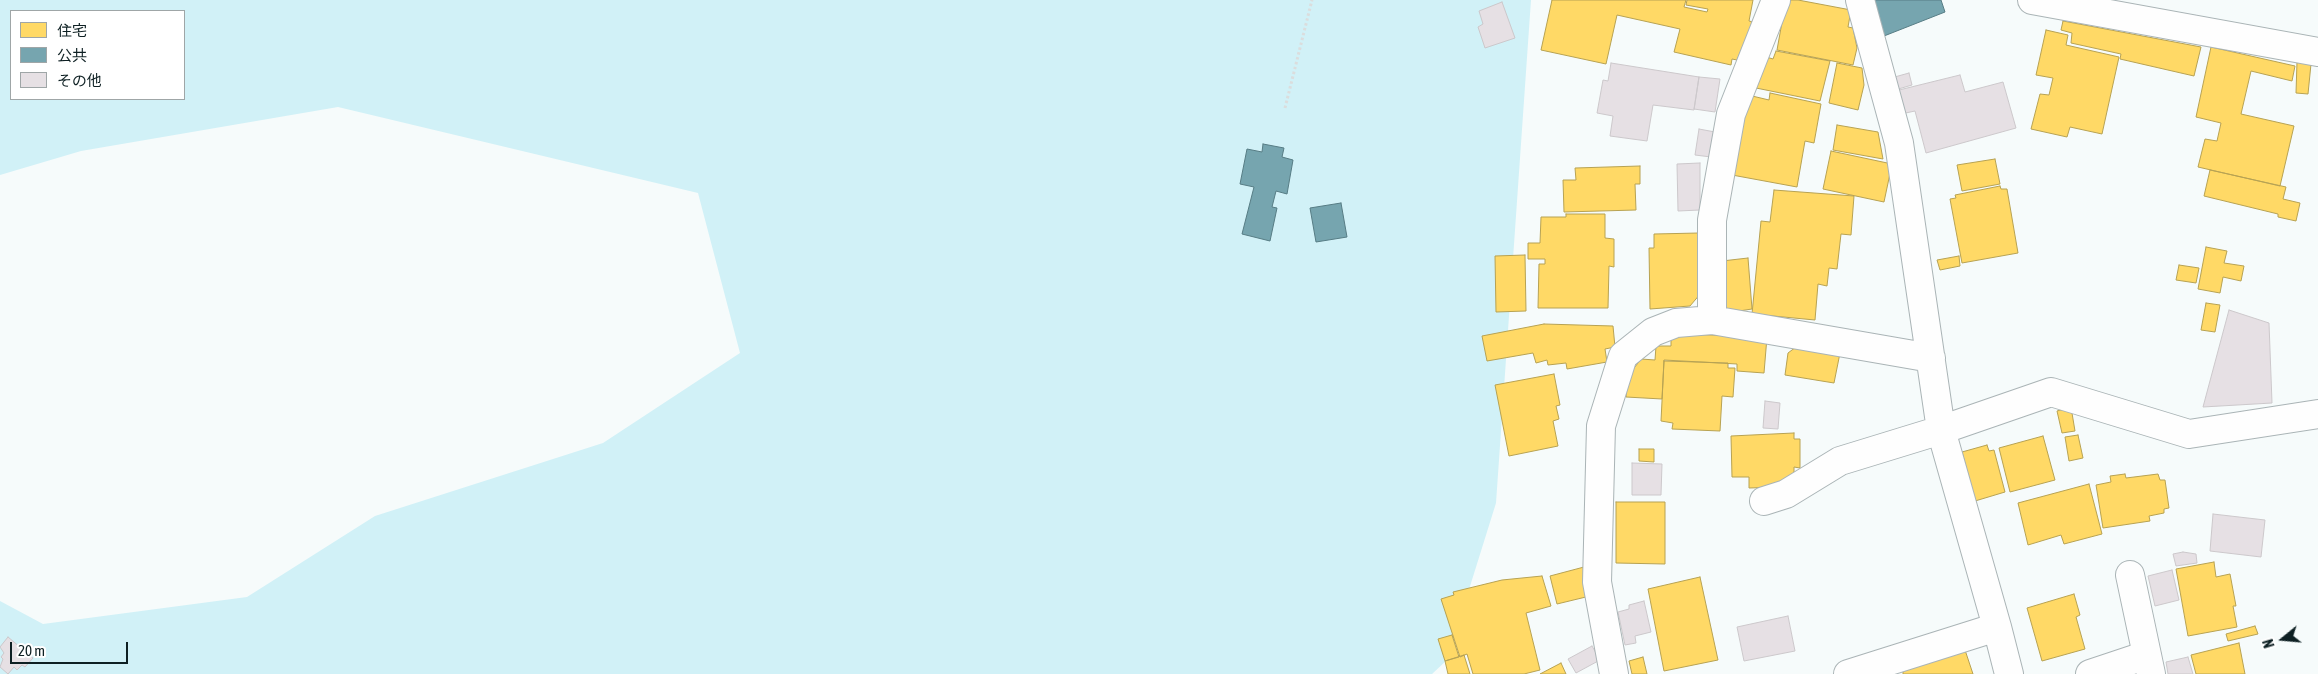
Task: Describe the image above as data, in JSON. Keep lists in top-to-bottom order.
{
  "legend": ["住宅", "公共", "その他"],
  "scale_bar": "20 m",
  "north": "left"
}
